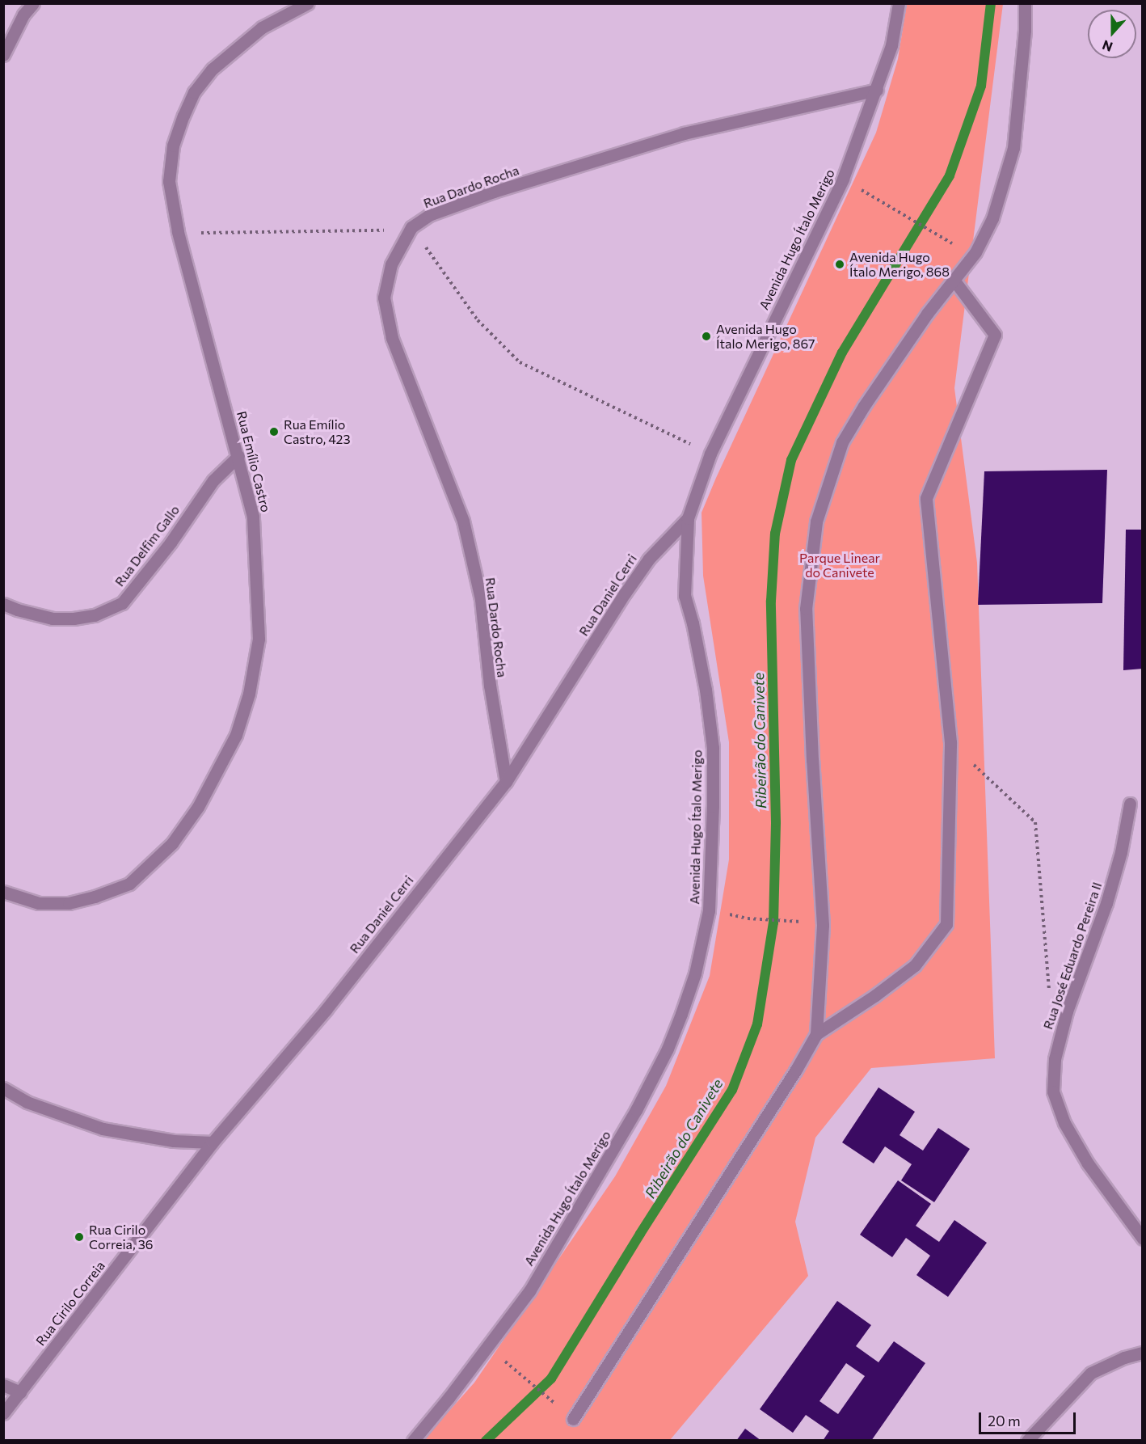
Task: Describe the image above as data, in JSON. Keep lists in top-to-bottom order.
{
  "streets": {
    "street": [
      "Rua Dardo Rocha",
      "Avenida Hugo Ítalo Merigo",
      "Rua Emílio Castro",
      "Rua Delfim Gallo",
      "Rua Daniel Cerri",
      "Rua José Eduardo Pereira II",
      "Rua Cirilo Correia"
    ]
  },
  "crossings": [
    ["Rua Dardo Rocha", "Avenida Hugo Ítalo Merigo"],
    ["Rua Dardo Rocha", "Rua Daniel Cerri"],
    ["Avenida Hugo Ítalo Merigo", "Rua Daniel Cerri"],
    ["Rua Emílio Castro", "Rua Delfim Gallo"],
    ["Rua Daniel Cerri", "Rua Cirilo Correia"]
  ],
  "water": ["Ribeirão do Canivete"],
  "parks": ["Parque Linear do Canivete"],
  "places": [
    "Avenida Hugo Ítalo Merigo, 868",
    "Avenida Hugo Ítalo Merigo, 867",
    "Rua Emílio Castro, 423",
    "Rua Cirilo Correia, 36"
  ],
  "scale_bar": "20 m",
  "north": "bottom"
}
